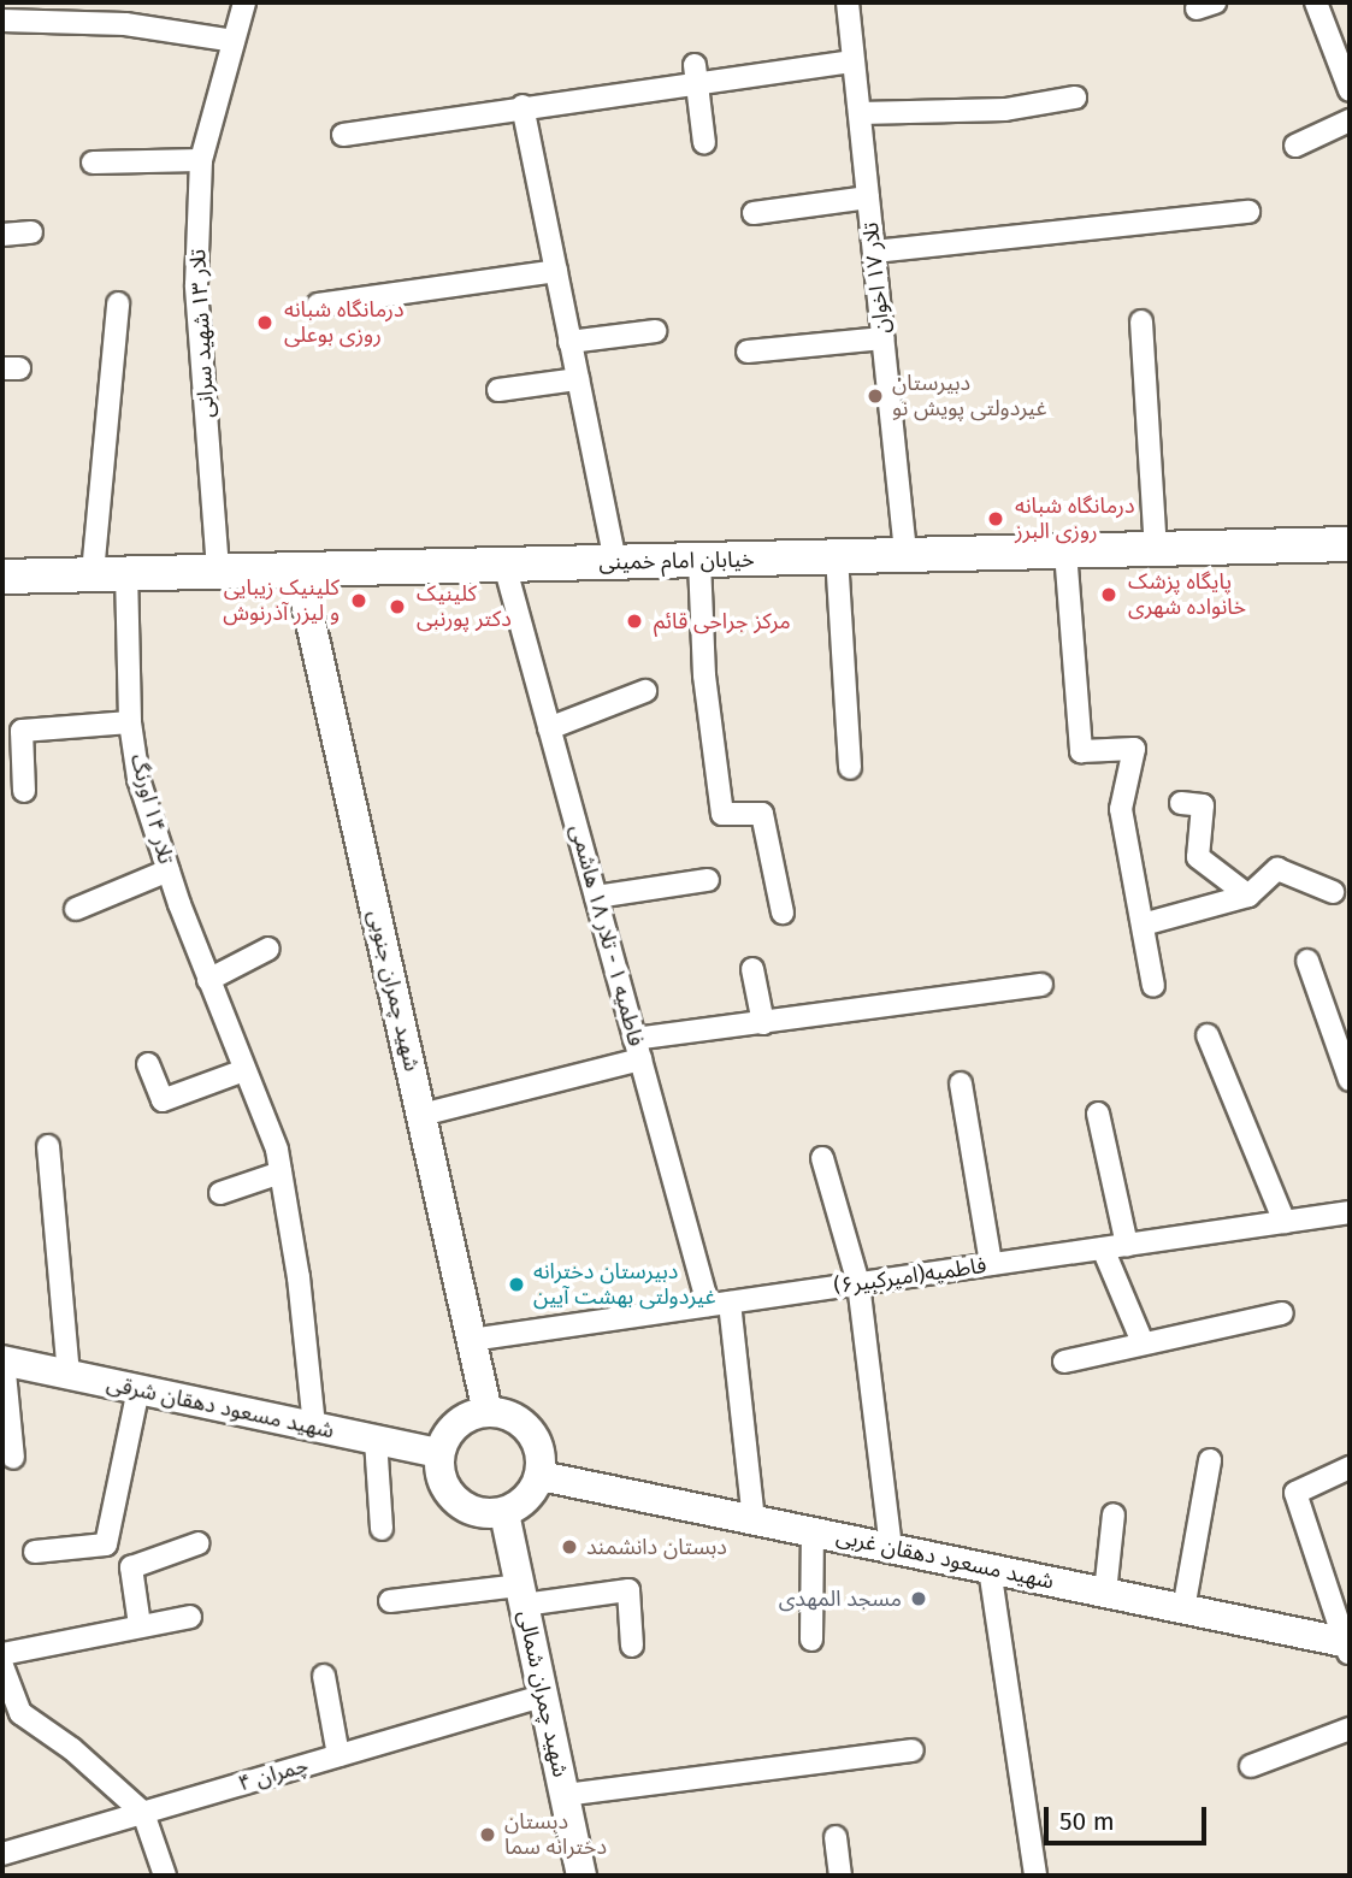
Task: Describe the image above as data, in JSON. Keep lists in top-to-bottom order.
{
  "streets": {
    "main road": [
      "خیابان امام خمینی",
      "شهید چمران جنوبی",
      "شهید مسعود دهقان شرقی",
      "شهید مسعود دهقان غربی",
      "شهید چمران شمالی"
    ],
    "street": [
      "تلار ۱۷ اخوان",
      "تلار ۱۳ شهید سرانی",
      "تلار ۱۴ اورنگ",
      "فاطمیه ۱ - تلار ۱۸ هاشمی",
      "فاطمیه(امیرکبیر۶)",
      "چمران ۴"
    ]
  },
  "crossings": [
    ["تلار ۱۷ اخوان", "خیابان امام خمینی"],
    ["تلار ۱۳ شهید سرانی", "خیابان امام خمینی"],
    ["خیابان امام خمینی", "تلار ۱۴ اورنگ"],
    ["خیابان امام خمینی", "فاطمیه ۱ - تلار ۱۸ هاشمی"],
    ["خیابان امام خمینی", "شهید چمران جنوبی"],
    ["تلار ۱۴ اورنگ", "شهید مسعود دهقان شرقی"],
    ["فاطمیه ۱ - تلار ۱۸ هاشمی", "فاطمیه(امیرکبیر۶)"],
    ["فاطمیه ۱ - تلار ۱۸ هاشمی", "شهید مسعود دهقان غربی"],
    ["شهید چمران جنوبی", "فاطمیه(امیرکبیر۶)"],
    ["شهید چمران جنوبی", "شهید مسعود دهقان شرقی"],
    ["شهید چمران جنوبی", "شهید مسعود دهقان غربی"],
    ["شهید چمران جنوبی", "شهید چمران شمالی"],
    ["شهید مسعود دهقان شرقی", "شهید مسعود دهقان غربی"],
    ["شهید مسعود دهقان شرقی", "شهید چمران شمالی"],
    ["شهید مسعود دهقان غربی", "شهید چمران شمالی"],
    ["شهید چمران شمالی", "چمران ۴"]
  ],
  "places": [
    "درمانگاه شبانه روزی بوعلی",
    "دبیرستان غیردولتی پویش نو",
    "درمانگاه شبانه روزی البرز",
    "پایگاه پزشک خانواده شهری",
    "کلینیک زیبایی و لیزر آذرنوش",
    "کلینیک دکتر پورنبی",
    "مرکز جراحی قائم",
    "دبیرستان دخترانه غیردولتی بهشت آیین",
    "دبستان دانشمند",
    "مسجد المهدی",
    "دبستان دخترانه سما"
  ],
  "scale_bar": "50 m"
}
